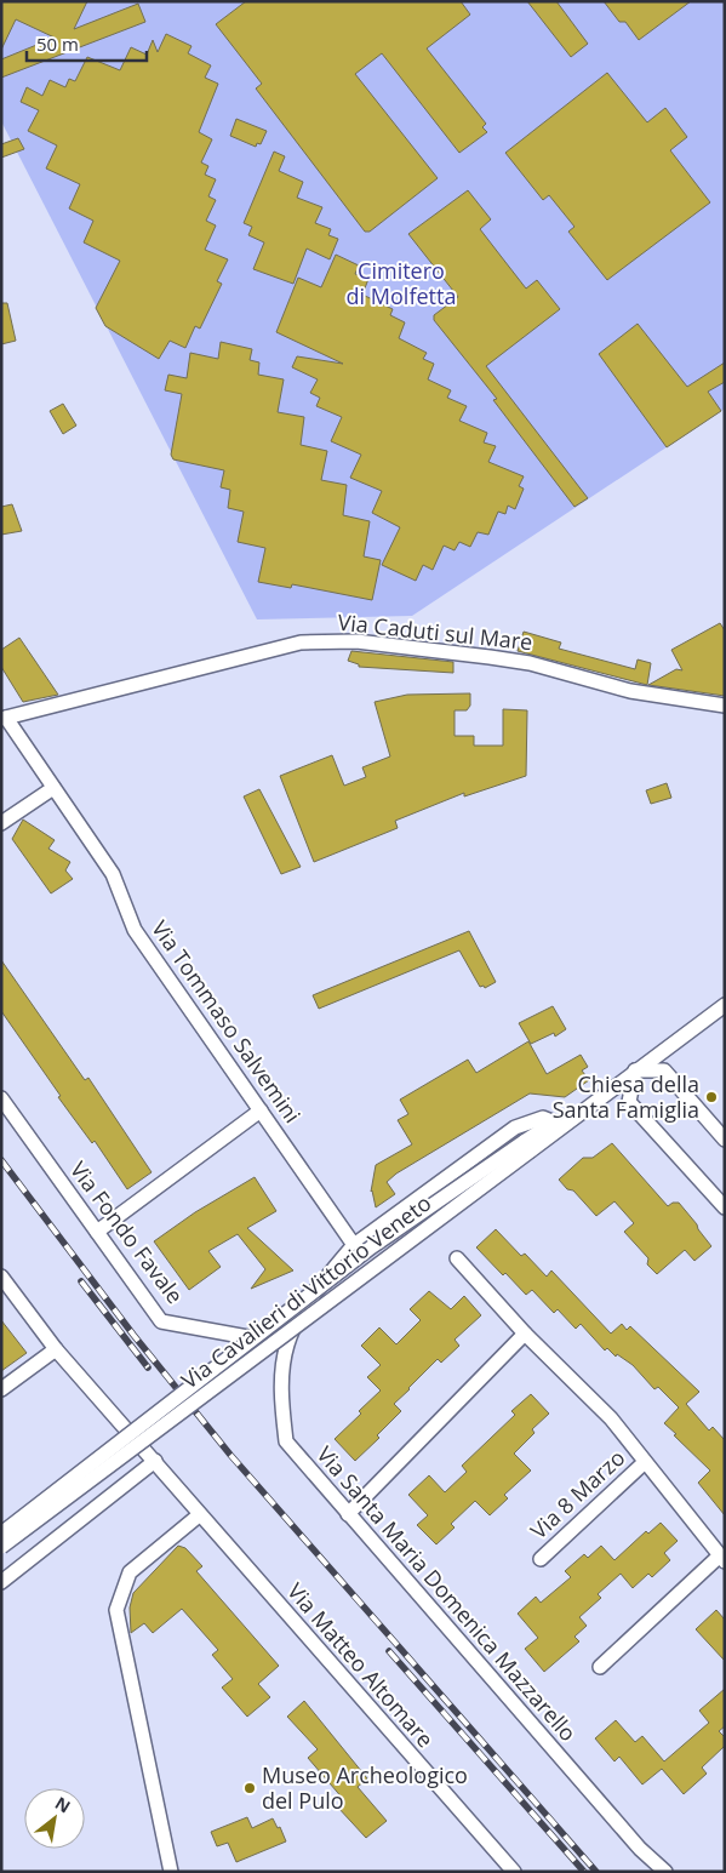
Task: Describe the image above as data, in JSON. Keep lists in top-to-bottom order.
{
  "streets": {
    "street": [
      "Via Caduti sul Mare",
      "Via Tommaso Salvemini",
      "Via Fondo Favale",
      "Via Cavalieri di Vittorio Veneto",
      "Via 8 Marzo",
      "Via Santa Maria Domenica Mazzarello",
      "Via Matteo Altomare"
    ]
  },
  "crossings": [
    ["Via Caduti sul Mare", "Via Tommaso Salvemini"],
    ["Via Fondo Favale", "Via Santa Maria Domenica Mazzarello"]
  ],
  "parks": ["Cimitero di Molfetta"],
  "places": ["Chiesa della Santa Famiglia", "Museo Archeologico del Pulo"],
  "scale_bar": "50 m",
  "north": "top right"
}
